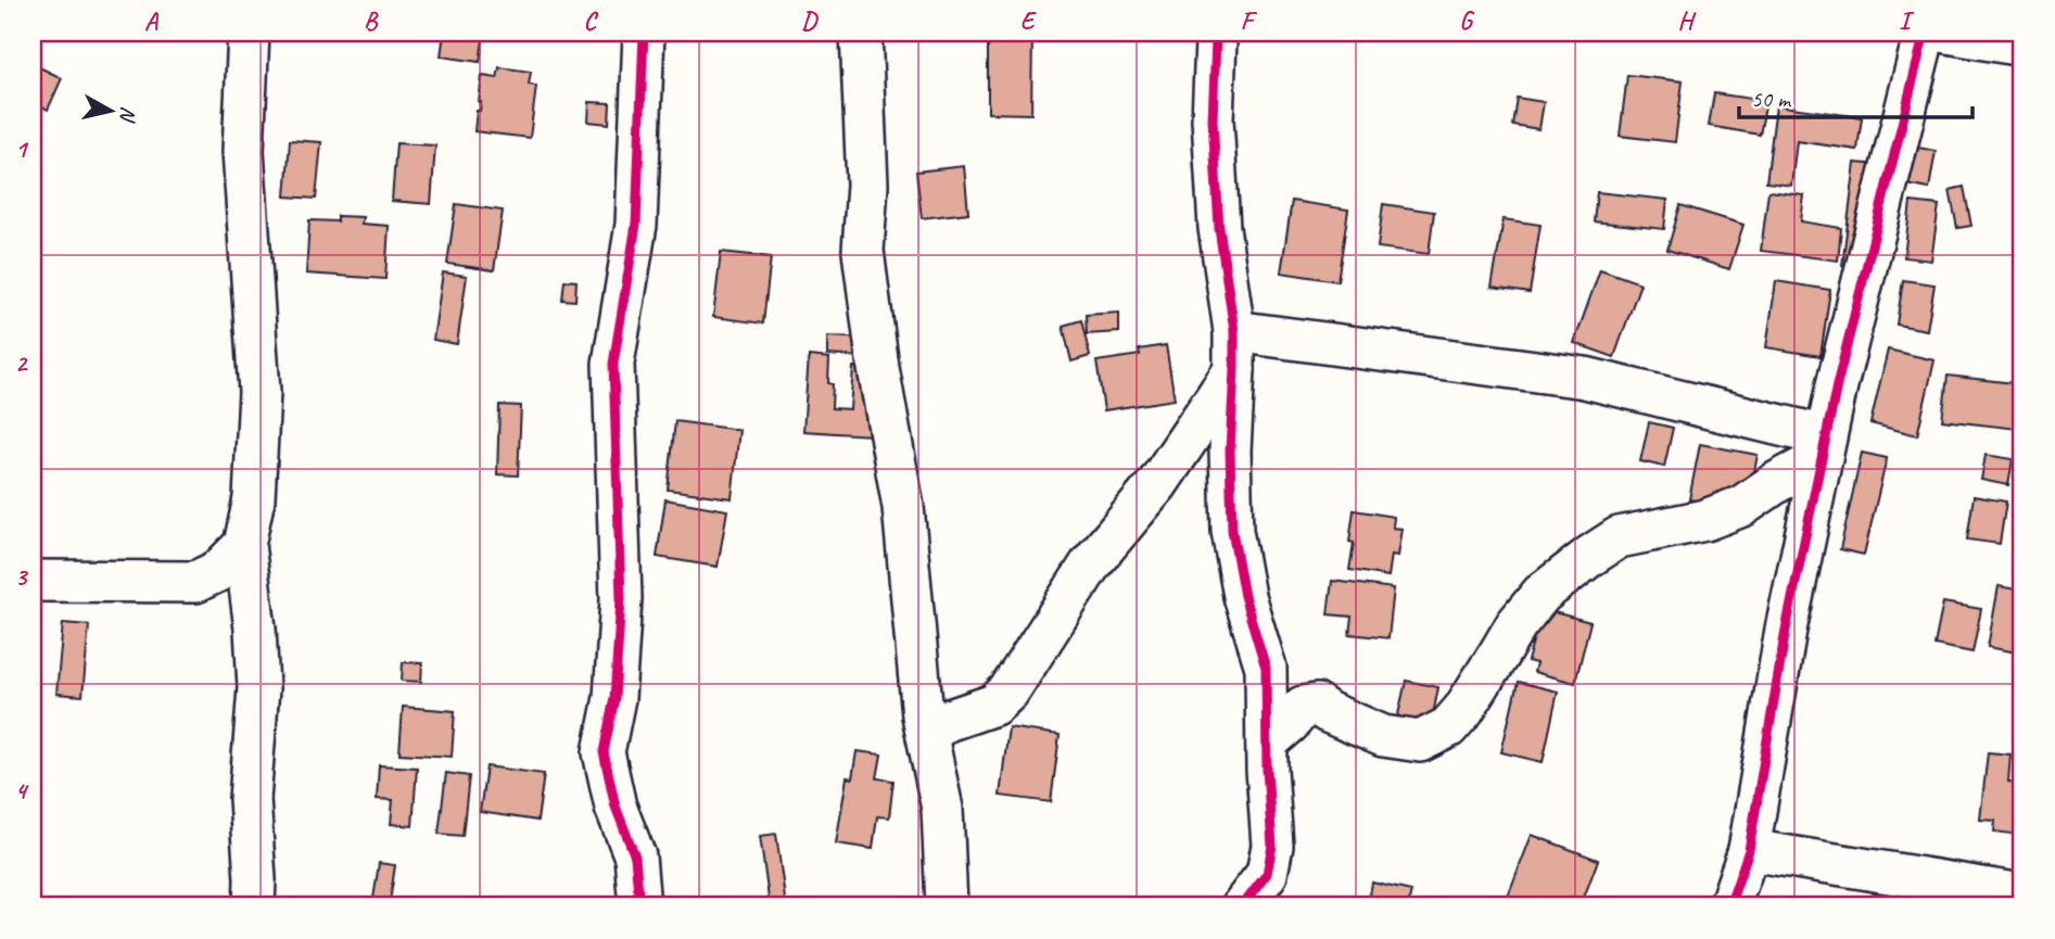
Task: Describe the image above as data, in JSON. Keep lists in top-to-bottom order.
{
  "scale_bar": "50 m",
  "north": "right",
  "grid": {
    "columns": [
      "A",
      "B",
      "C",
      "D",
      "E",
      "F",
      "G",
      "H",
      "I"
    ],
    "rows": [
      "1",
      "2",
      "3",
      "4"
    ]
  }
}
